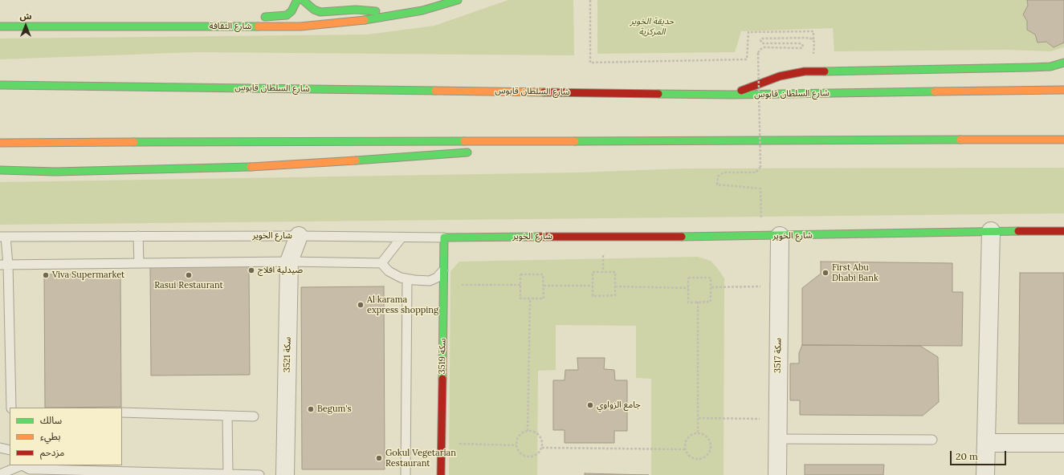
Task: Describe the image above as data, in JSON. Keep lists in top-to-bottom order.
{
  "streets": {
    "main road": [
      "شارع الثقافة",
      "شارع السلطان قابوس",
      "شارع الخوير",
      "سكة 3519"
    ],
    "street": ["سكة 3521", "سكة 3517"]
  },
  "crossings": [
    ["شارع الخوير", "سكة 3521"],
    ["شارع الخوير", "سكة 3517"],
    ["شارع الخوير", "سكة 3519"]
  ],
  "parks": ["حديقة الخوير المركزية"],
  "places": [
    "صيدلية افلاج",
    "First Abu Dhabi Bank",
    "Viva Supermarket",
    "Rasui Restaurant",
    "Al karama express shopping",
    "جامع الزواوي",
    "Begum's",
    "Gokul Vegetarian Restaurant"
  ],
  "legend": ["سالك", "بطيء", "مزدحم"],
  "scale_bar": "20 m",
  "north": "top"
}
